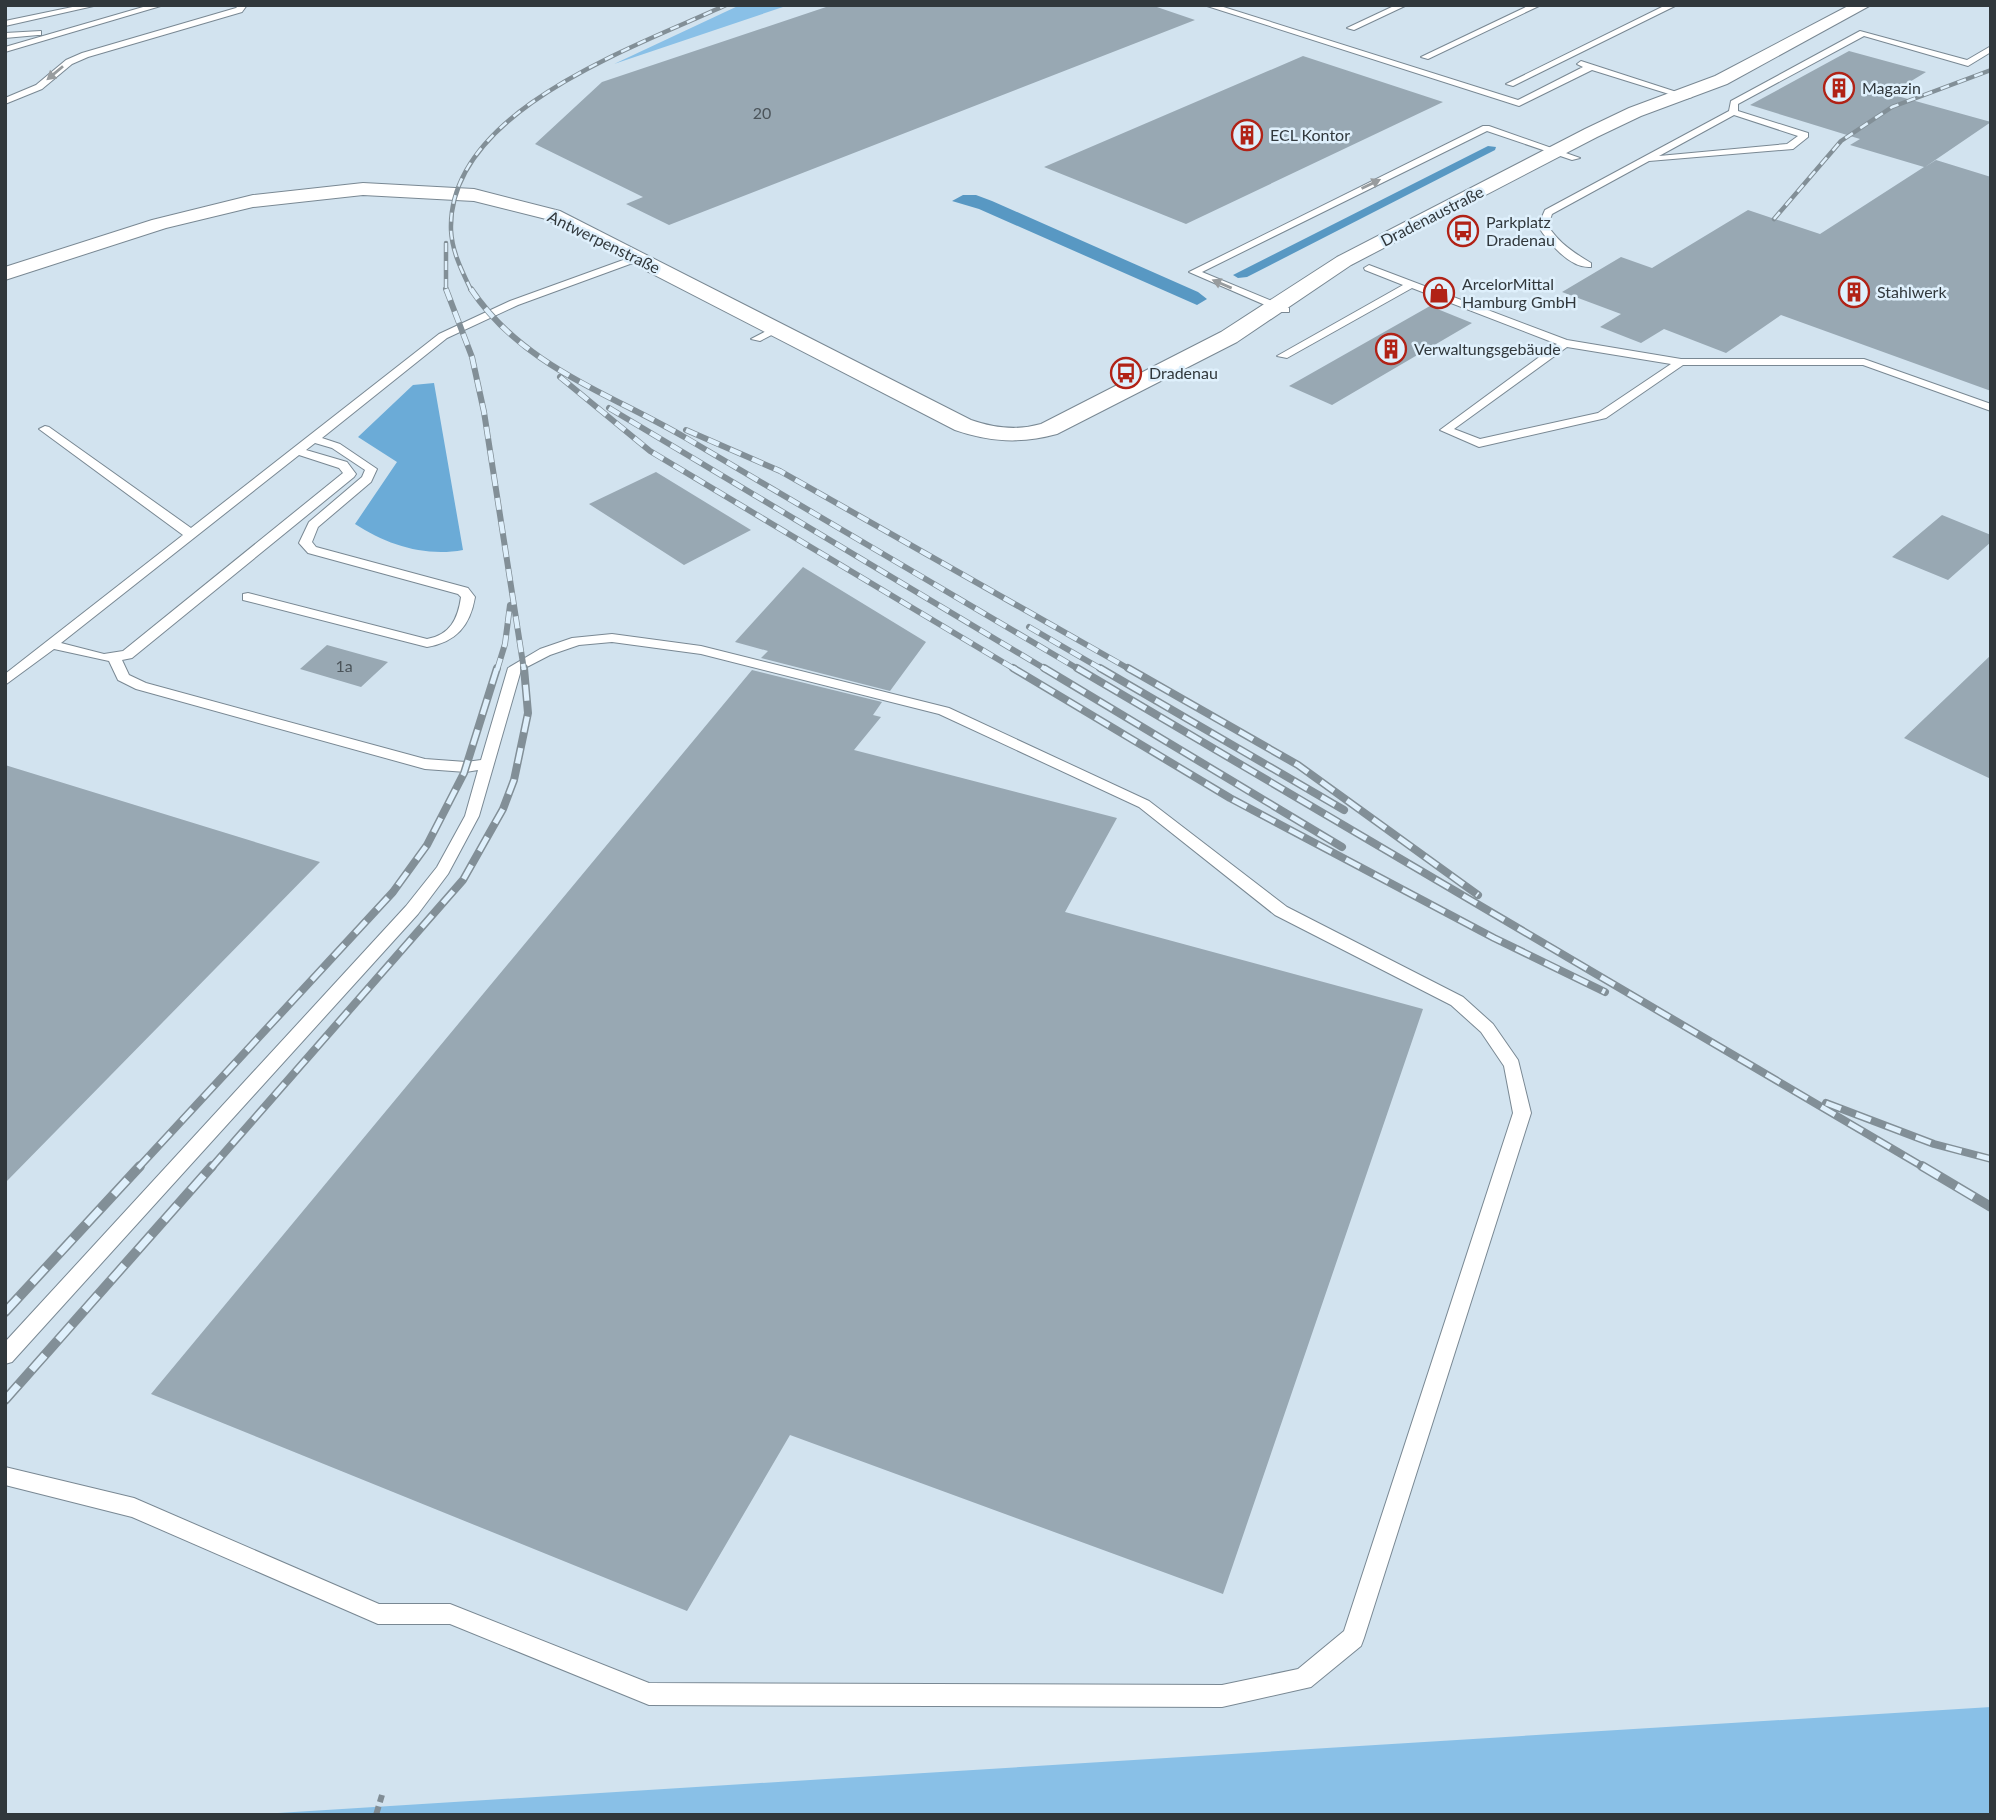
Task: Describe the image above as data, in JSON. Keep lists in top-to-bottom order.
{
  "streets": {
    "street": ["Dradenaustraße", "Antwerpenstraße"]
  },
  "crossings": [
    ["Dradenaustraße", "Antwerpenstraße"]
  ],
  "places": {
    "building": [
      "Magazin",
      "ECL Kontor",
      "Stahlwerk",
      "Verwaltungsgebäude"
    ],
    "bus stop": ["Parkplatz Dradenau", "Dradenau"],
    "shop": ["ArcelorMittal Hamburg GmbH"]
  },
  "house_numbers": ["20", "1a"]
}
